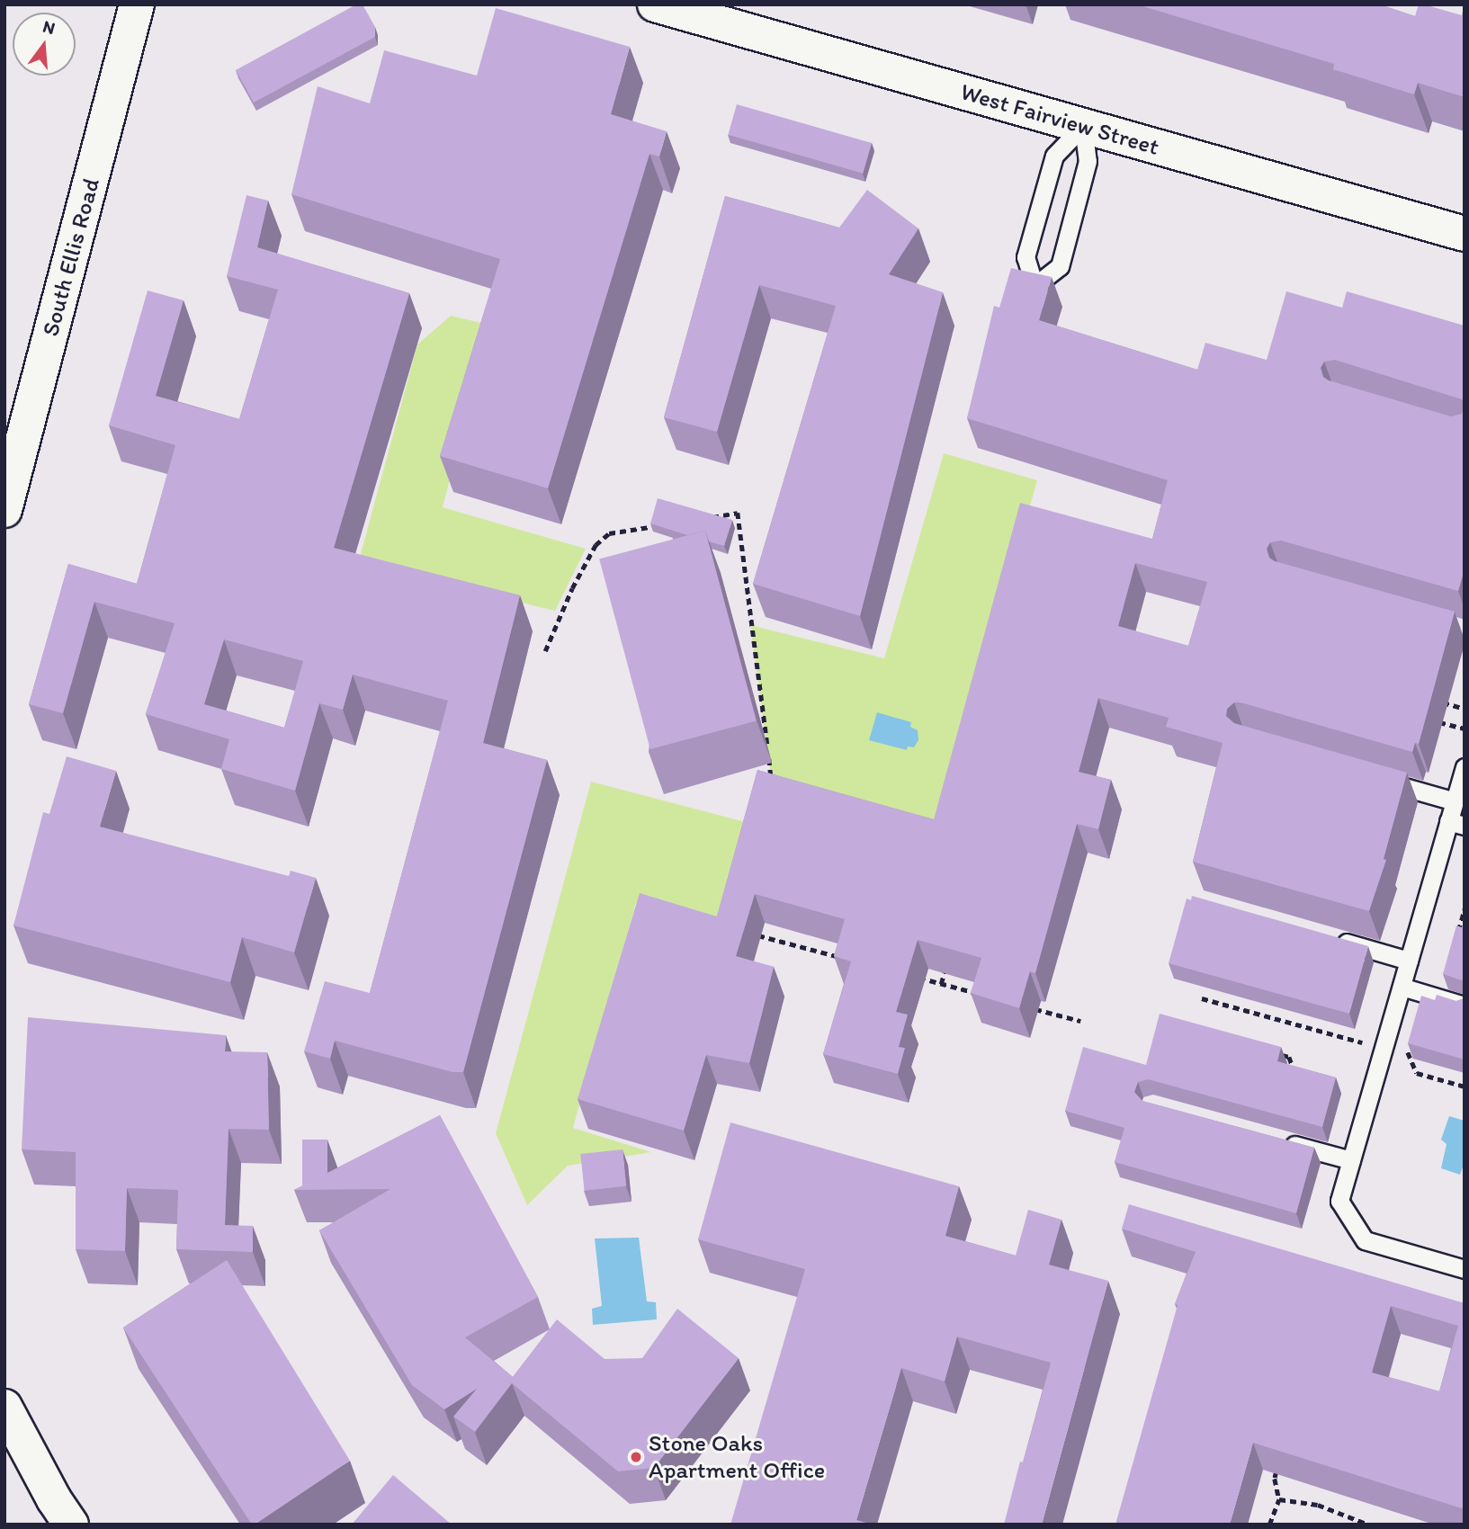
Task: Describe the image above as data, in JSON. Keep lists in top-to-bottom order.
{
  "streets": {
    "street": ["West Fairview Street", "South Ellis Road"]
  },
  "places": ["Stone Oaks Apartment Office"],
  "north": "top"
}
